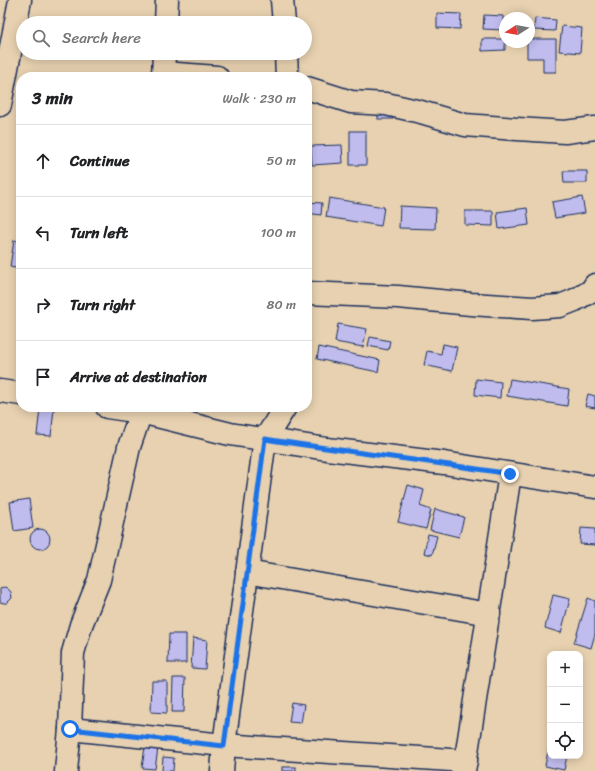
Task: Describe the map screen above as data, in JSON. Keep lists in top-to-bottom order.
{
  "north": "left",
  "page": {
    "search": "Search here",
    "heading": ["3 min", "Walk · 230 m"],
    "list": [
      ["Continue", "50 m"],
      ["Turn left", "100 m"],
      ["Turn right", "80 m"],
      "Arrive at destination"
    ],
    "map_buttons": ["+", "−"]
  }
}
